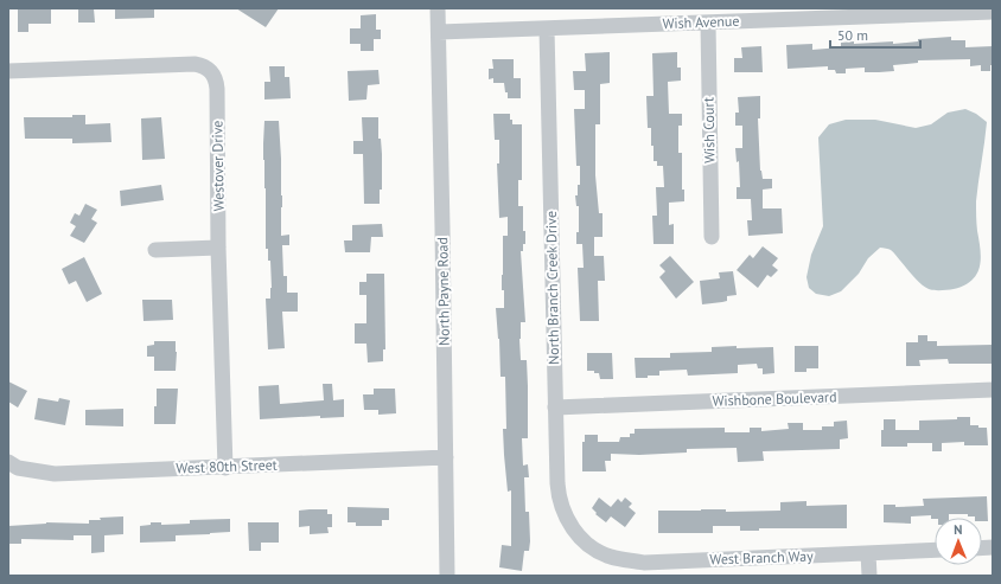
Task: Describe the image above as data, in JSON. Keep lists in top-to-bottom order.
{
  "streets": {
    "street": [
      "Wish Avenue",
      "Wish Court",
      "Westover Drive",
      "North Branch Creek Drive",
      "North Payne Road",
      "Wishbone Boulevard",
      "West 80th Street",
      "West Branch Way"
    ]
  },
  "crossings": [
    ["Wish Avenue", "Wish Court"],
    ["Wish Avenue", "North Branch Creek Drive"],
    ["Wish Avenue", "North Payne Road"],
    ["Westover Drive", "West 80th Street"],
    ["North Branch Creek Drive", "Wishbone Boulevard"],
    ["North Branch Creek Drive", "West Branch Way"],
    ["North Payne Road", "West 80th Street"]
  ],
  "scale_bar": "50 m",
  "north": "top"
}
